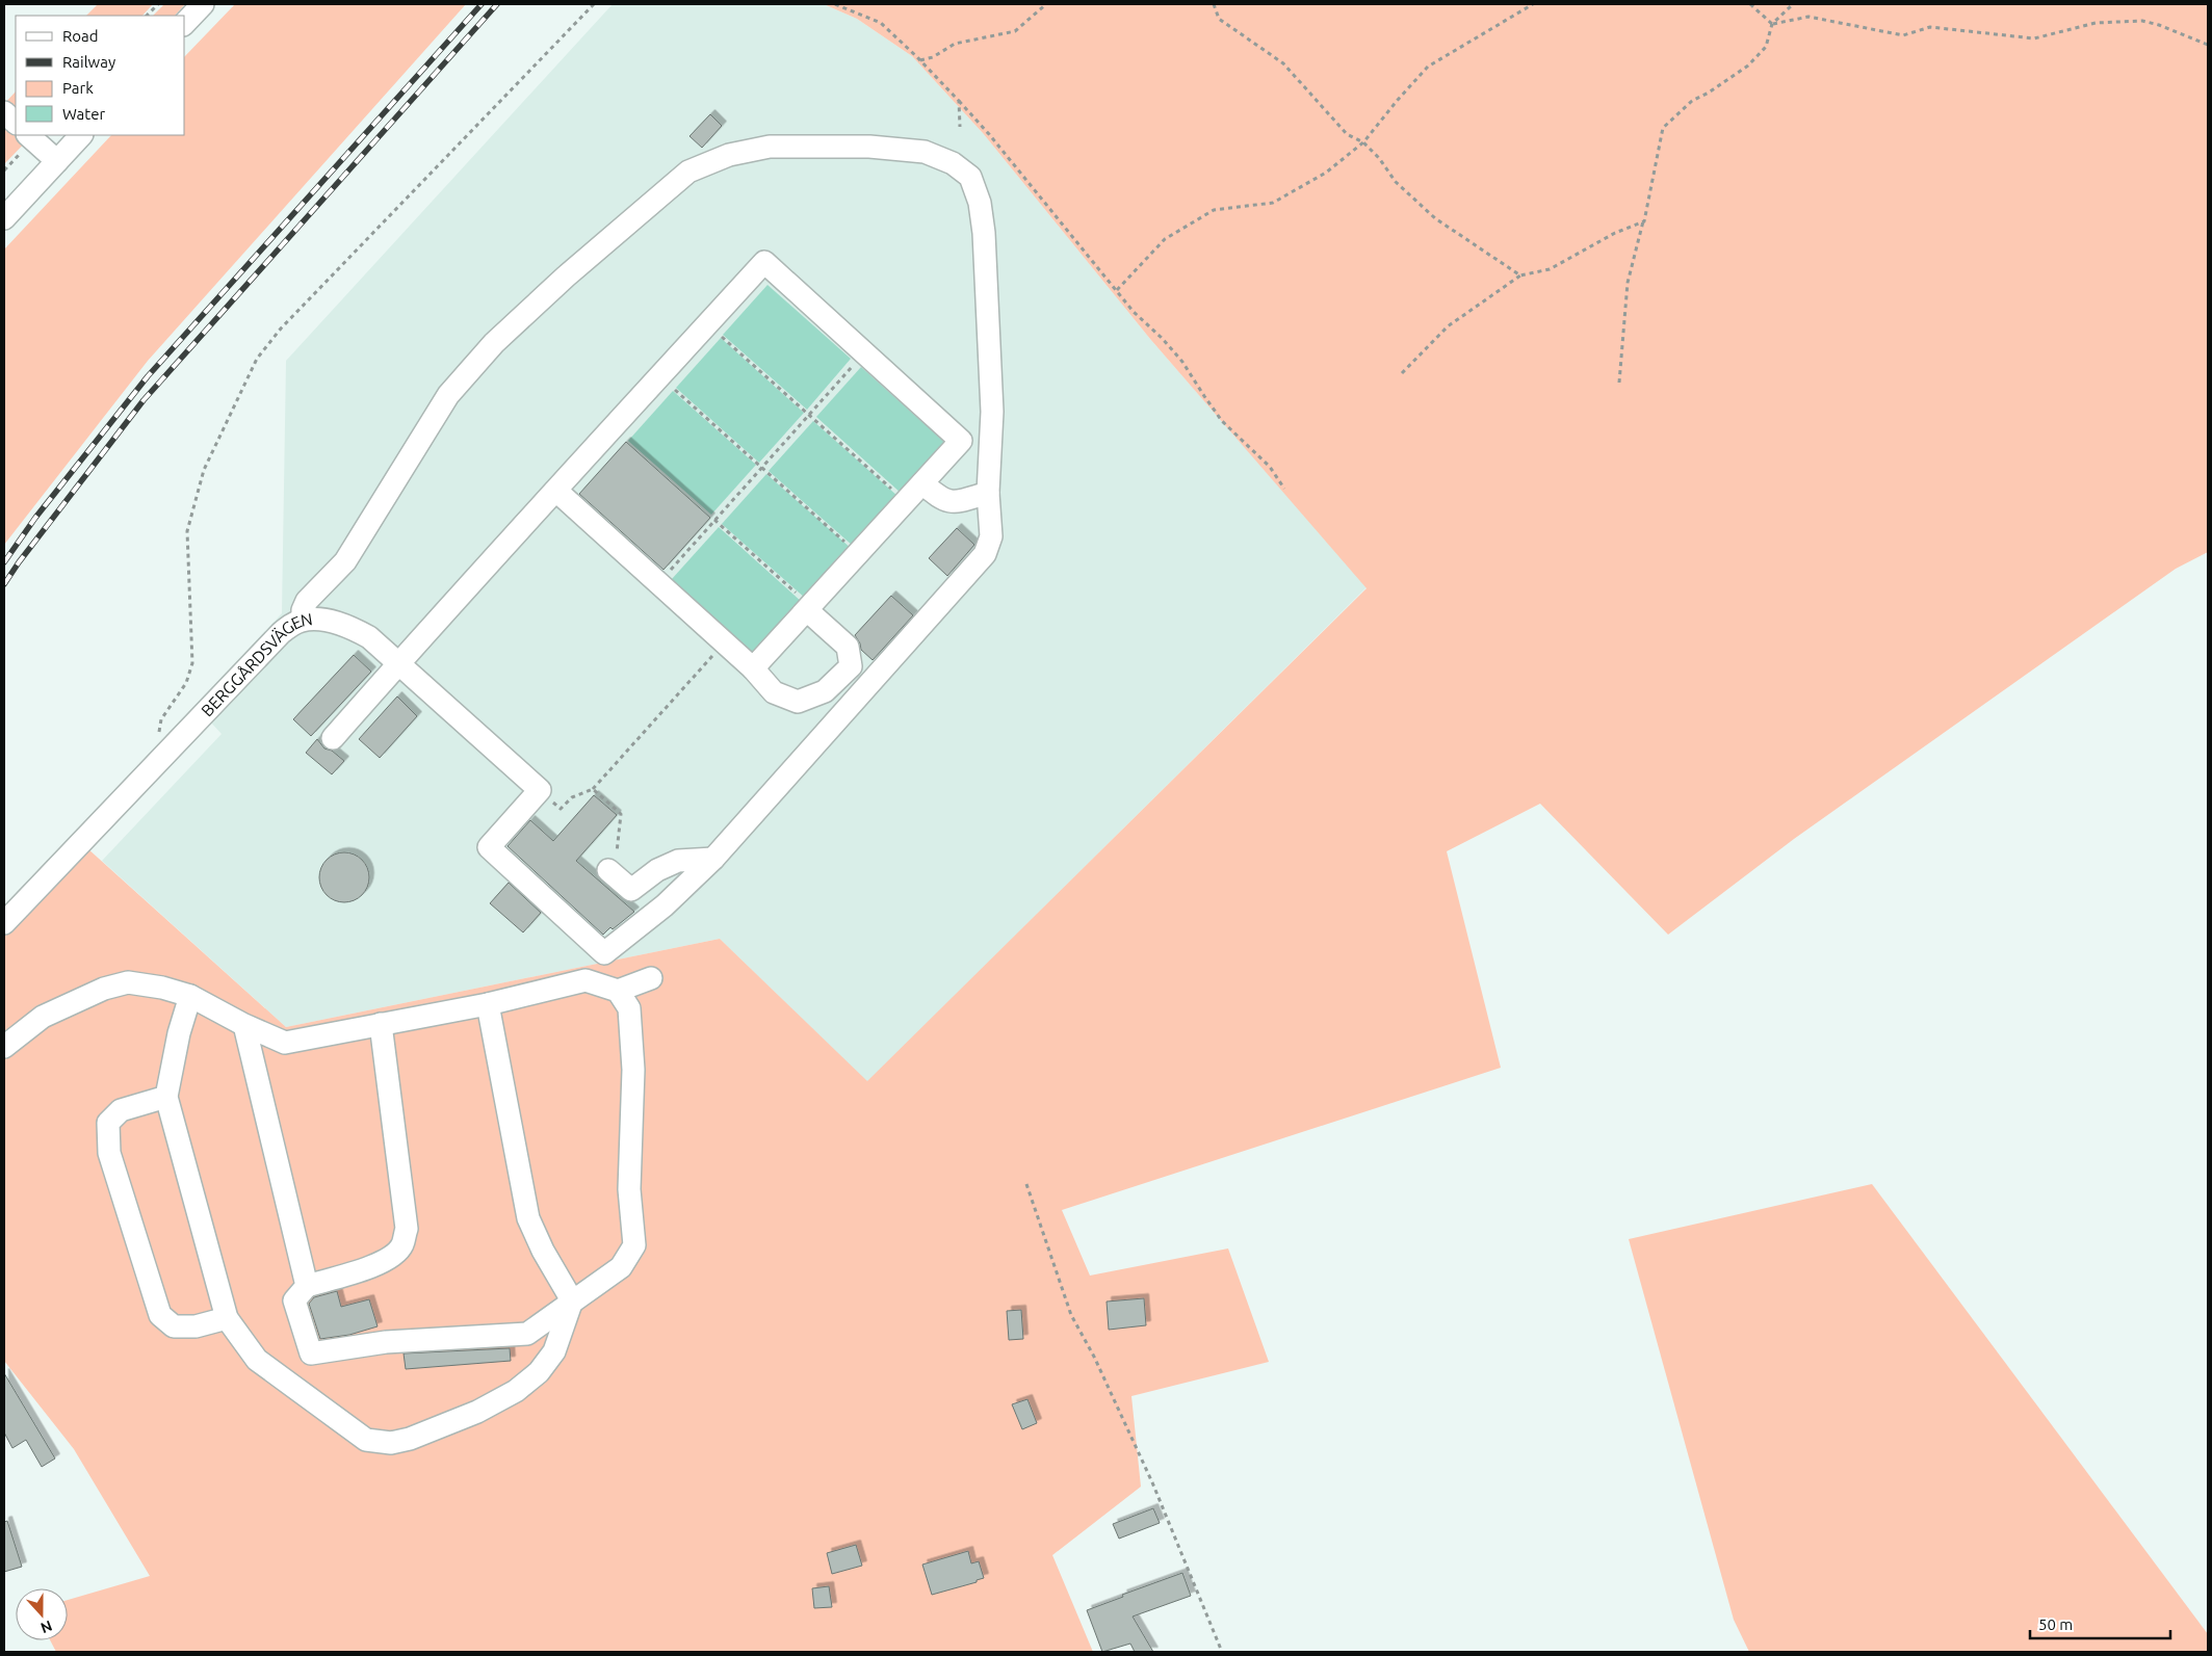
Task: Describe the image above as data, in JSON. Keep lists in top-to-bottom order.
{
  "streets": {
    "street": ["BERGGÅRDSVÄGEN"]
  },
  "legend": [
    "Road",
    "Railway",
    "Park",
    "Water"
  ],
  "scale_bar": "50 m",
  "north": "bottom"
}
